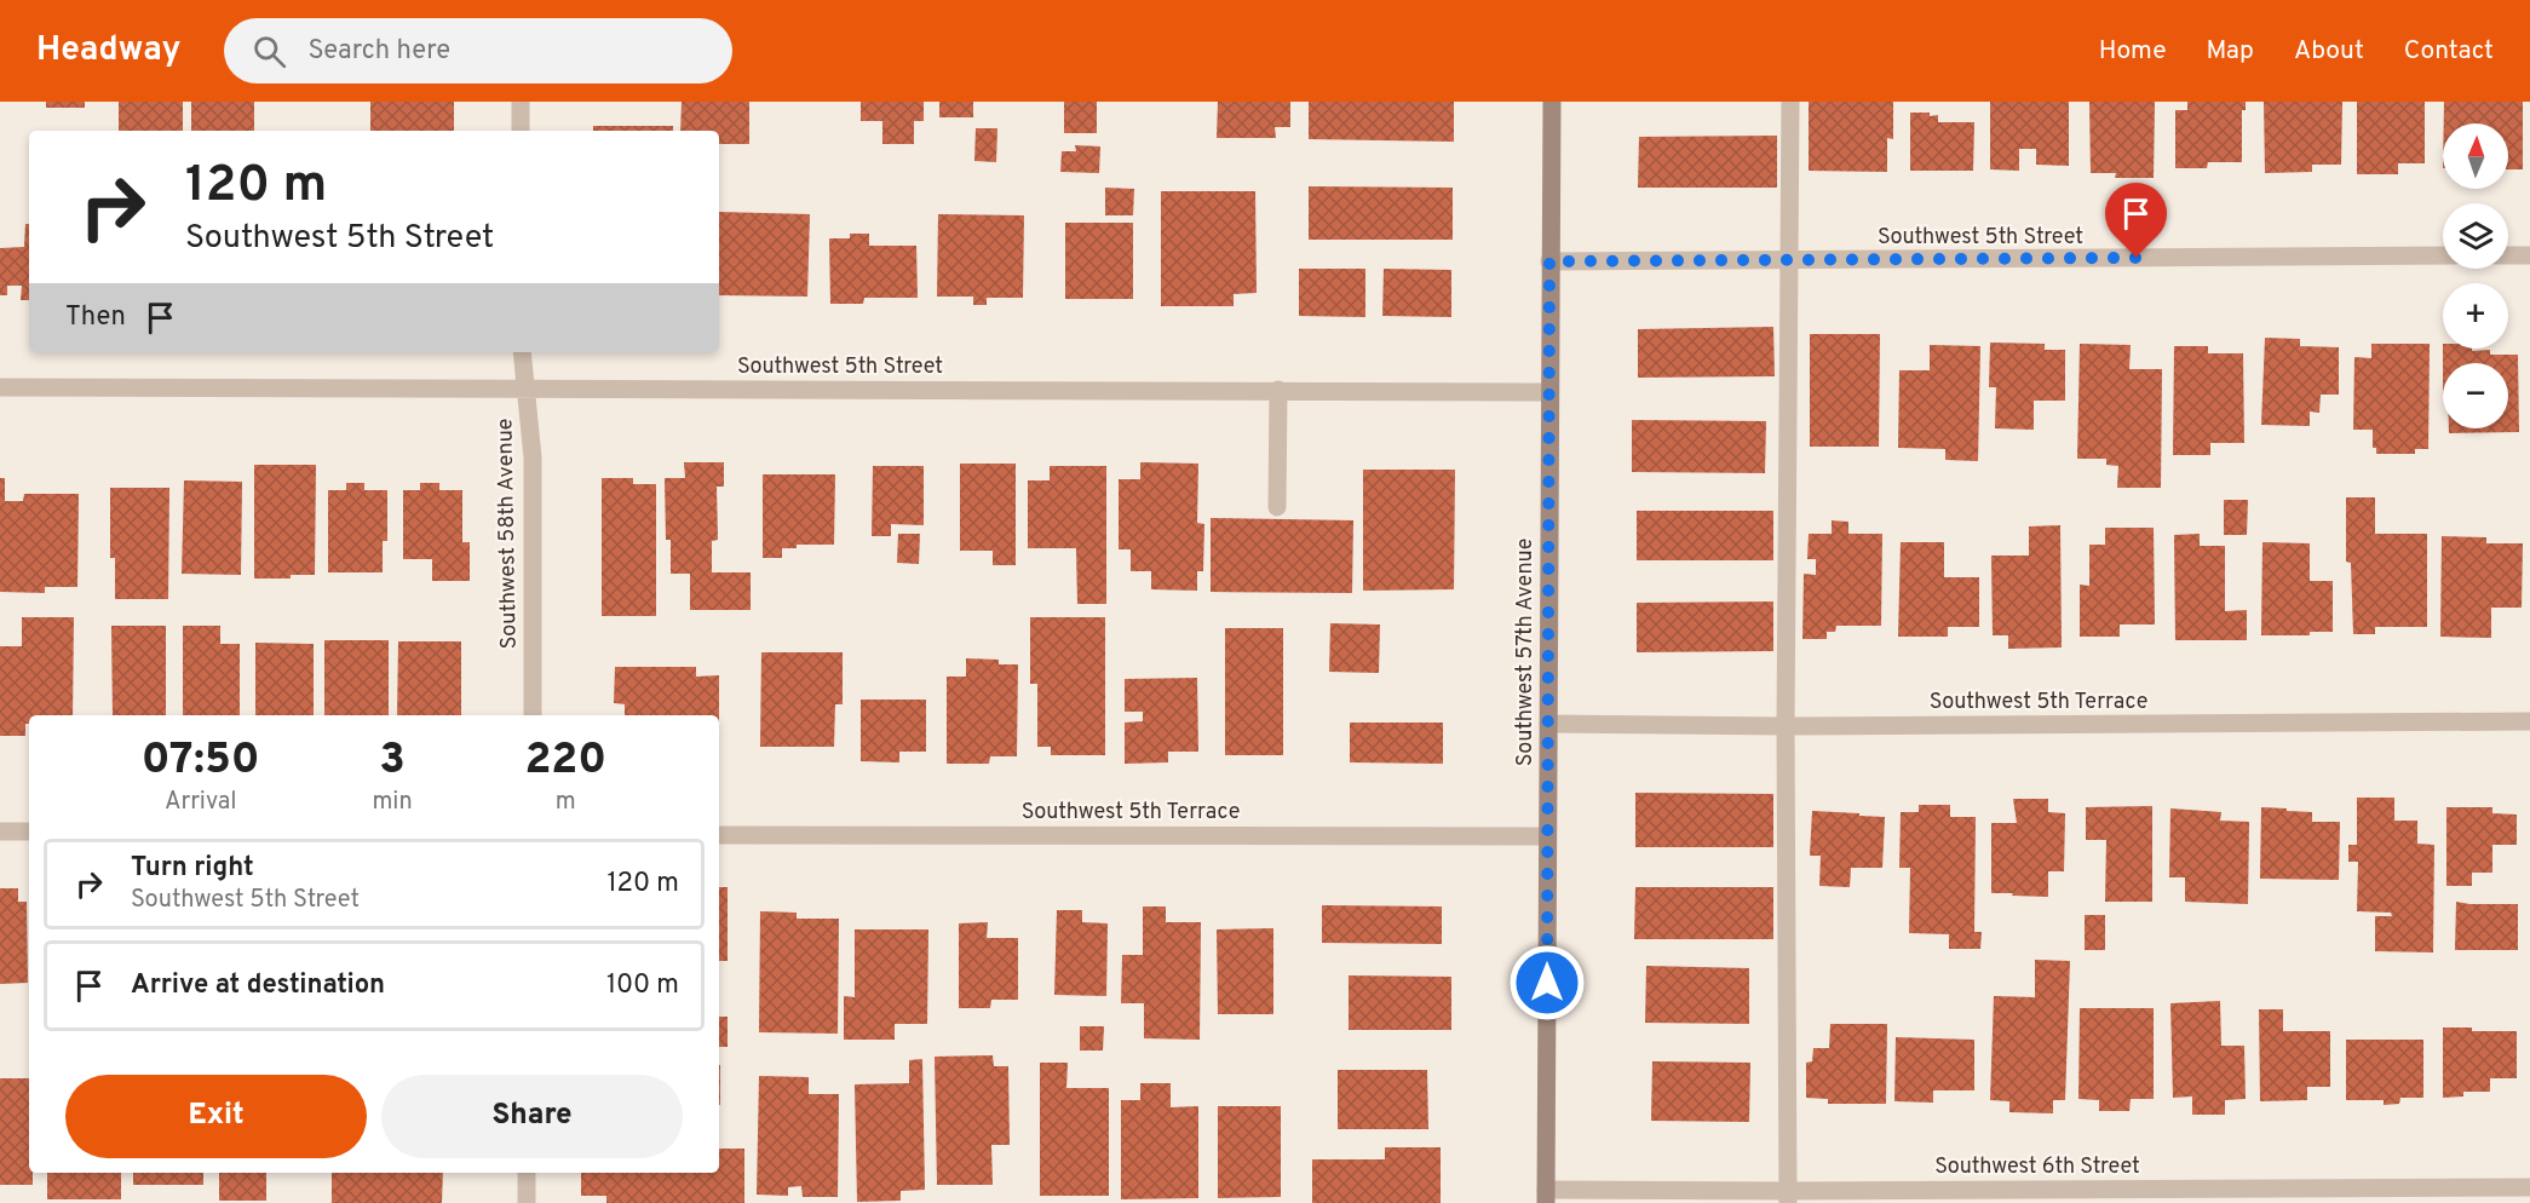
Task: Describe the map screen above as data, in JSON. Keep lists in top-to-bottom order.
{
  "streets": {
    "main road": ["Southwest 57th Avenue"],
    "street": [
      "Southwest 5th Street",
      "Southwest 58th Avenue",
      "Southwest 5th Terrace",
      "Southwest 6th Street"
    ]
  },
  "crossings": [
    ["Southwest 5th Street", "Southwest 58th Avenue"],
    ["Southwest 5th Street", "Southwest 57th Avenue"],
    ["Southwest 57th Avenue", "Southwest 5th Terrace"],
    ["Southwest 57th Avenue", "Southwest 6th Street"]
  ],
  "north": "top",
  "page": {
    "header": "Headway",
    "search": "Search here",
    "nav": [
      "Home",
      "Map",
      "About",
      "Contact"
    ],
    "map_buttons": ["+", "−"],
    "turn": ["120 m", "Southwest 5th Street"],
    "then": "Then",
    "eta": [
      "07:50",
      "Arrival",
      "3",
      "min",
      "220",
      "m"
    ],
    "list": [
      {
        "name": "Turn right",
        "note": "Southwest 5th Street",
        "value": "120 m"
      },
      {
        "name": "Arrive at destination",
        "value": "100 m"
      }
    ],
    "buttons": ["Exit", "Share"]
  }
}
